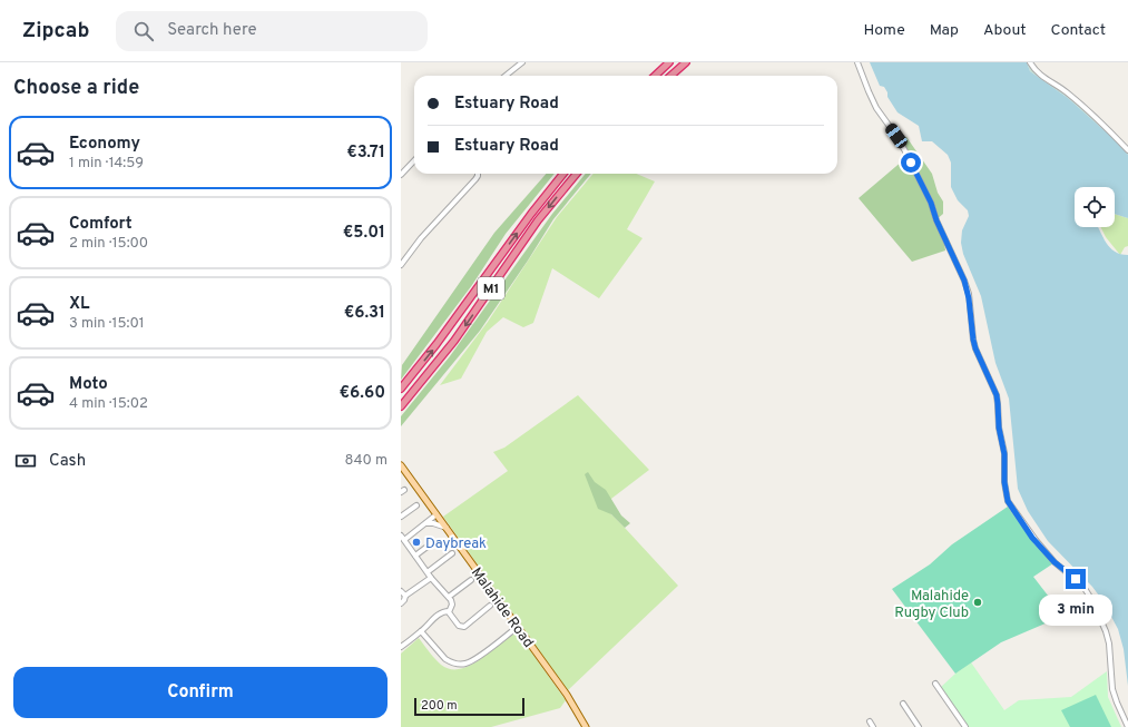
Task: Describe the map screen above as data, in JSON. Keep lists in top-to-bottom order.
{
  "streets": {
    "highway": ["M1"],
    "main road": ["Malahide Road"]
  },
  "places": ["Daybreak", "Malahide Rugby Club"],
  "scale_bar": "200 m",
  "page": {
    "header": "Zipcab",
    "search": "Search here",
    "nav": [
      "Home",
      "Map",
      "About",
      "Contact"
    ],
    "heading": "Choose a ride",
    "banner": ["Estuary Road", "Estuary Road"],
    "list": [
      {
        "name": "Economy",
        "note": "1 min · 14:59",
        "value": "€3.71"
      },
      {
        "name": "Comfort",
        "note": "2 min · 15:00",
        "value": "€5.01"
      },
      {
        "name": "XL",
        "note": "3 min · 15:01",
        "value": "€6.31"
      },
      {
        "name": "Moto",
        "note": "4 min · 15:02",
        "value": "€6.60"
      }
    ],
    "pay": ["Cash", "840 m"],
    "bubble": "3 min",
    "buttons": "Confirm",
    "scale": "200 m"
  }
}
